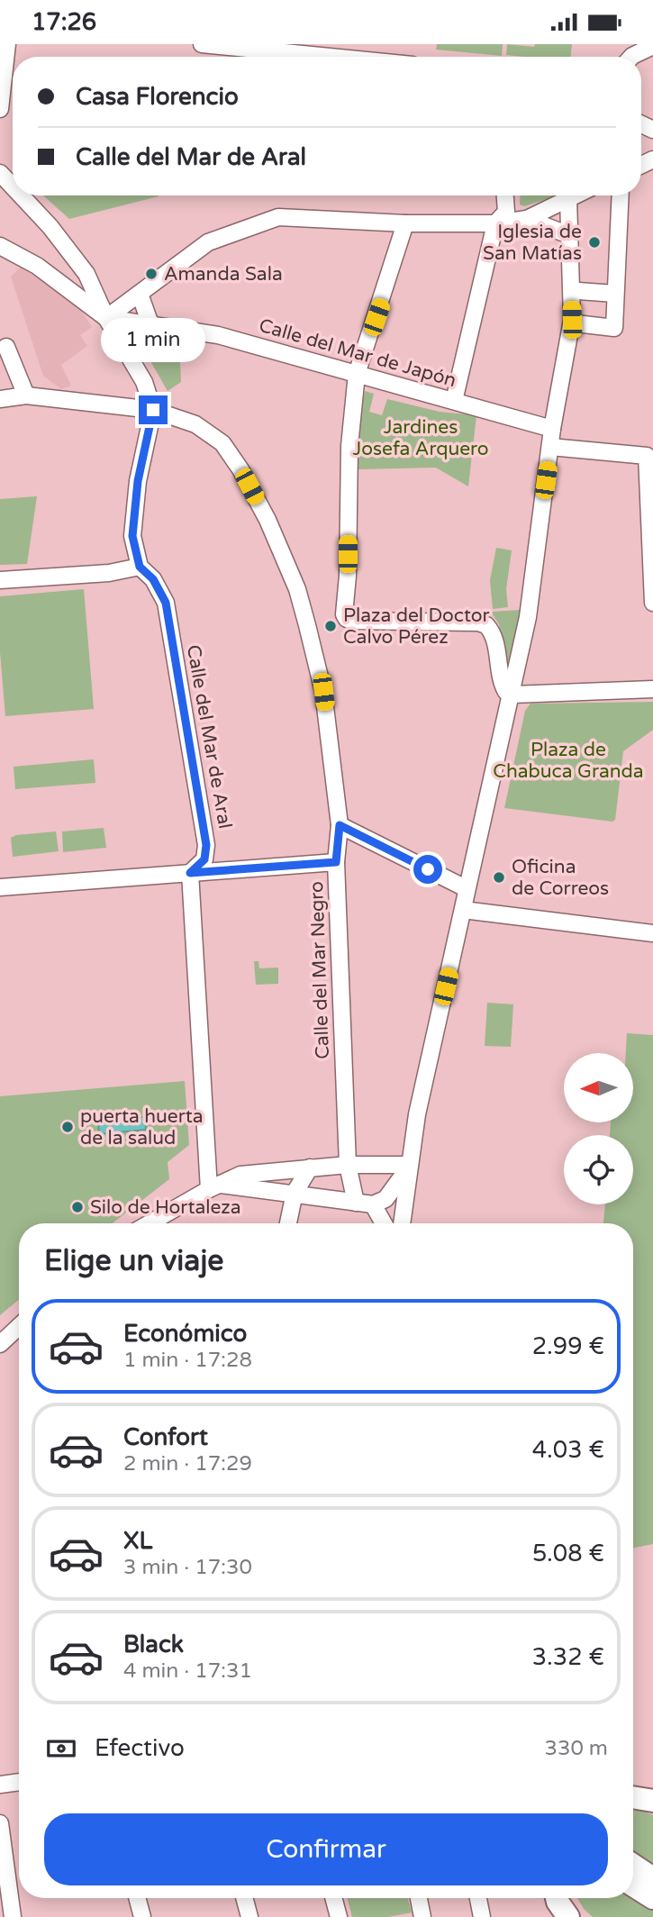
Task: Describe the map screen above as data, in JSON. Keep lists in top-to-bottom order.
{
  "streets": {
    "street": ["Calle del Mar de Japón", "Calle del Mar de Aral", "Calle del Mar Negro"]
  },
  "crossings": [
    ["Calle del Mar de Aral", "Calle del Mar Negro"]
  ],
  "parks": ["Jardines Josefa Arquero", "Plaza de Chabuca Granda"],
  "places": [
    "Iglesia de San Matías",
    "Amanda Sala",
    "Plaza del Doctor Calvo Pérez",
    "Oficina de Correos",
    "puerta huerta de la salud",
    "Silo de Hortaleza"
  ],
  "north": "left",
  "page": {
    "status": "17:26",
    "banner": ["Casa Florencio", "Calle del Mar de Aral"],
    "bubble": "1 min",
    "heading": "Elige un viaje",
    "list": [
      {
        "name": "Económico",
        "note": "1 min · 17:28",
        "value": "2.99 €"
      },
      {
        "name": "Confort",
        "note": "2 min · 17:29",
        "value": "4.03 €"
      },
      {
        "name": "XL",
        "note": "3 min · 17:30",
        "value": "5.08 €"
      },
      {
        "name": "Black",
        "note": "4 min · 17:31",
        "value": "3.32 €"
      }
    ],
    "pay": ["Efectivo", "330 m"],
    "buttons": "Confirmar"
  }
}
